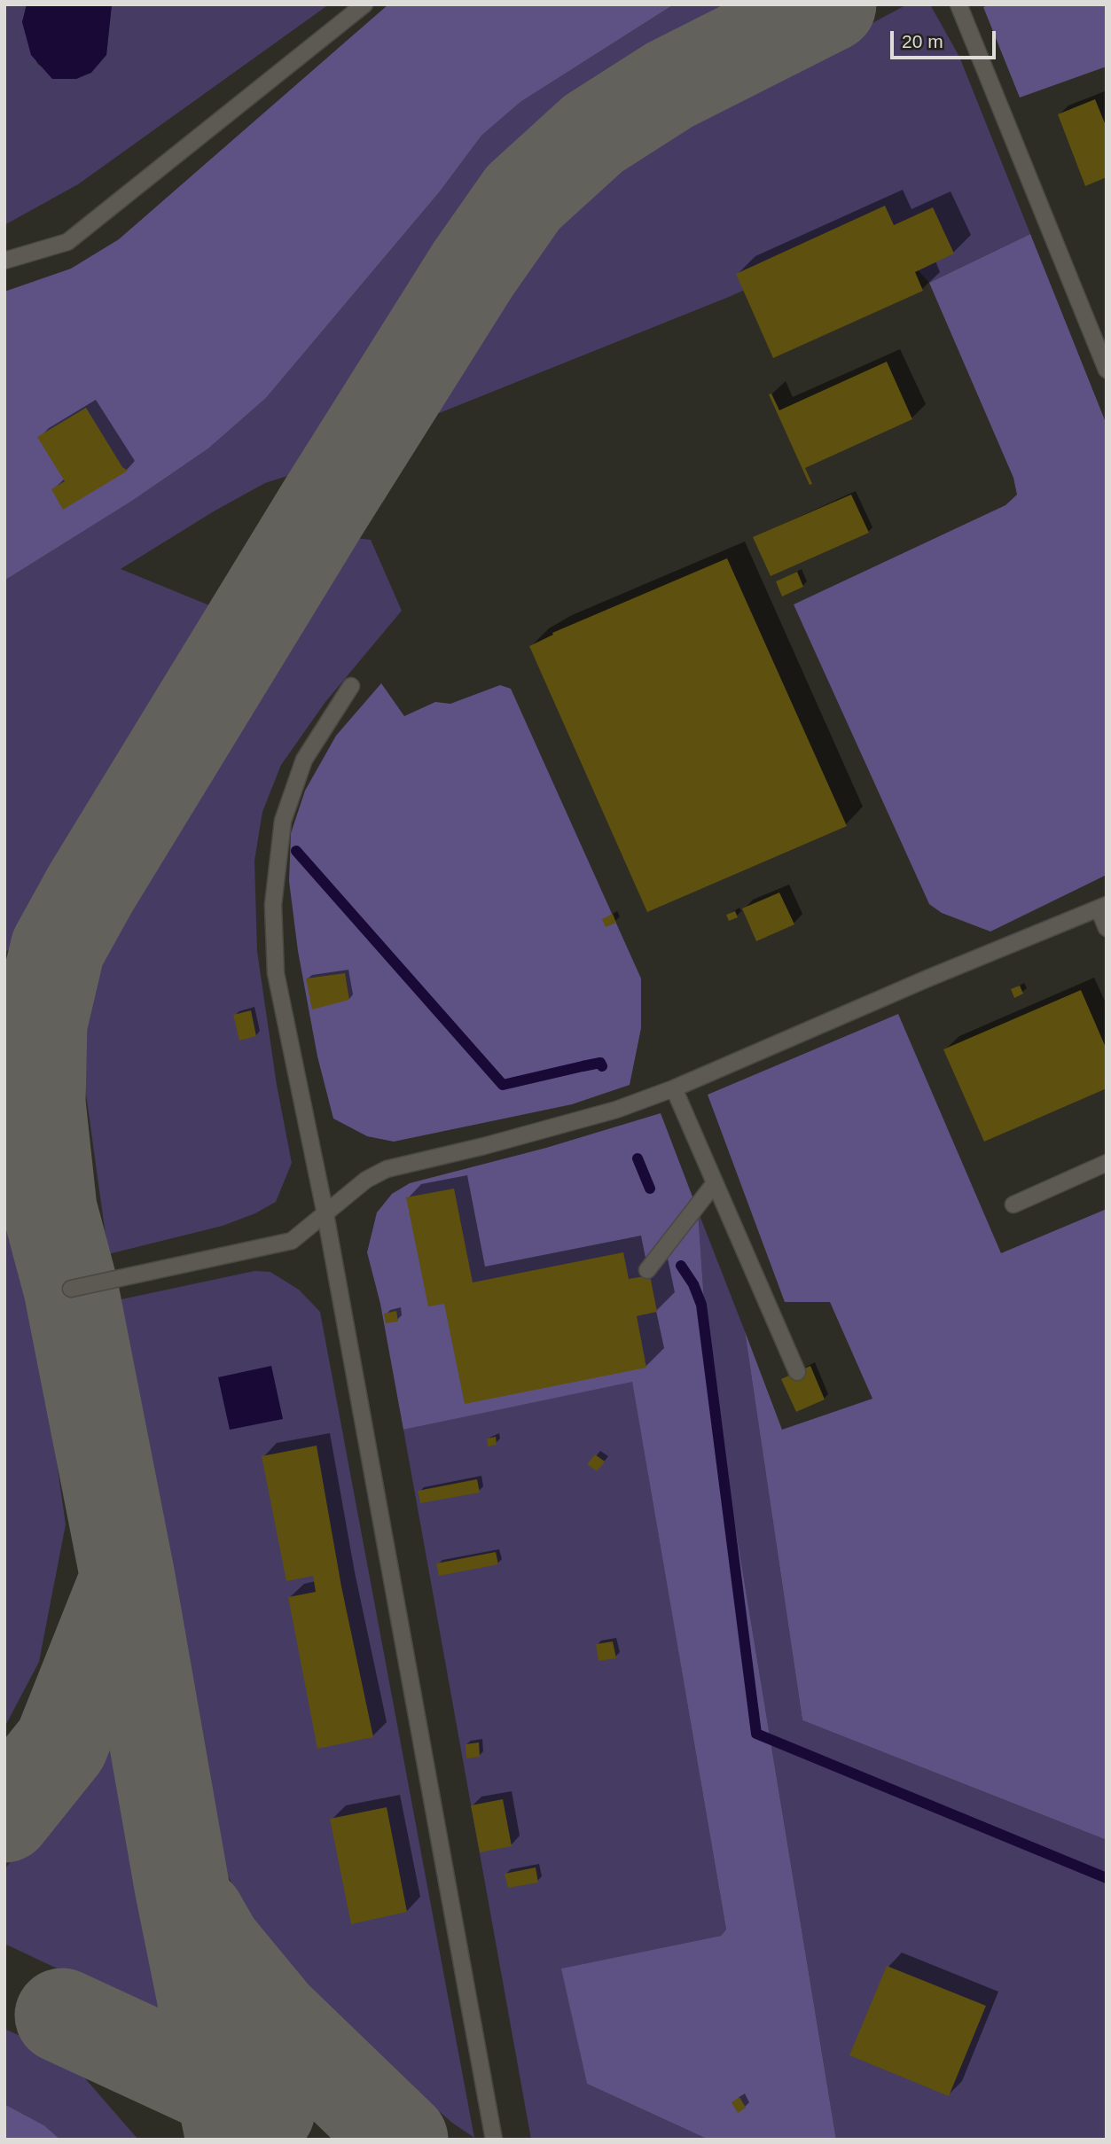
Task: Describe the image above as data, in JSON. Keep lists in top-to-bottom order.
{
  "scale_bar": "20 m"
}
